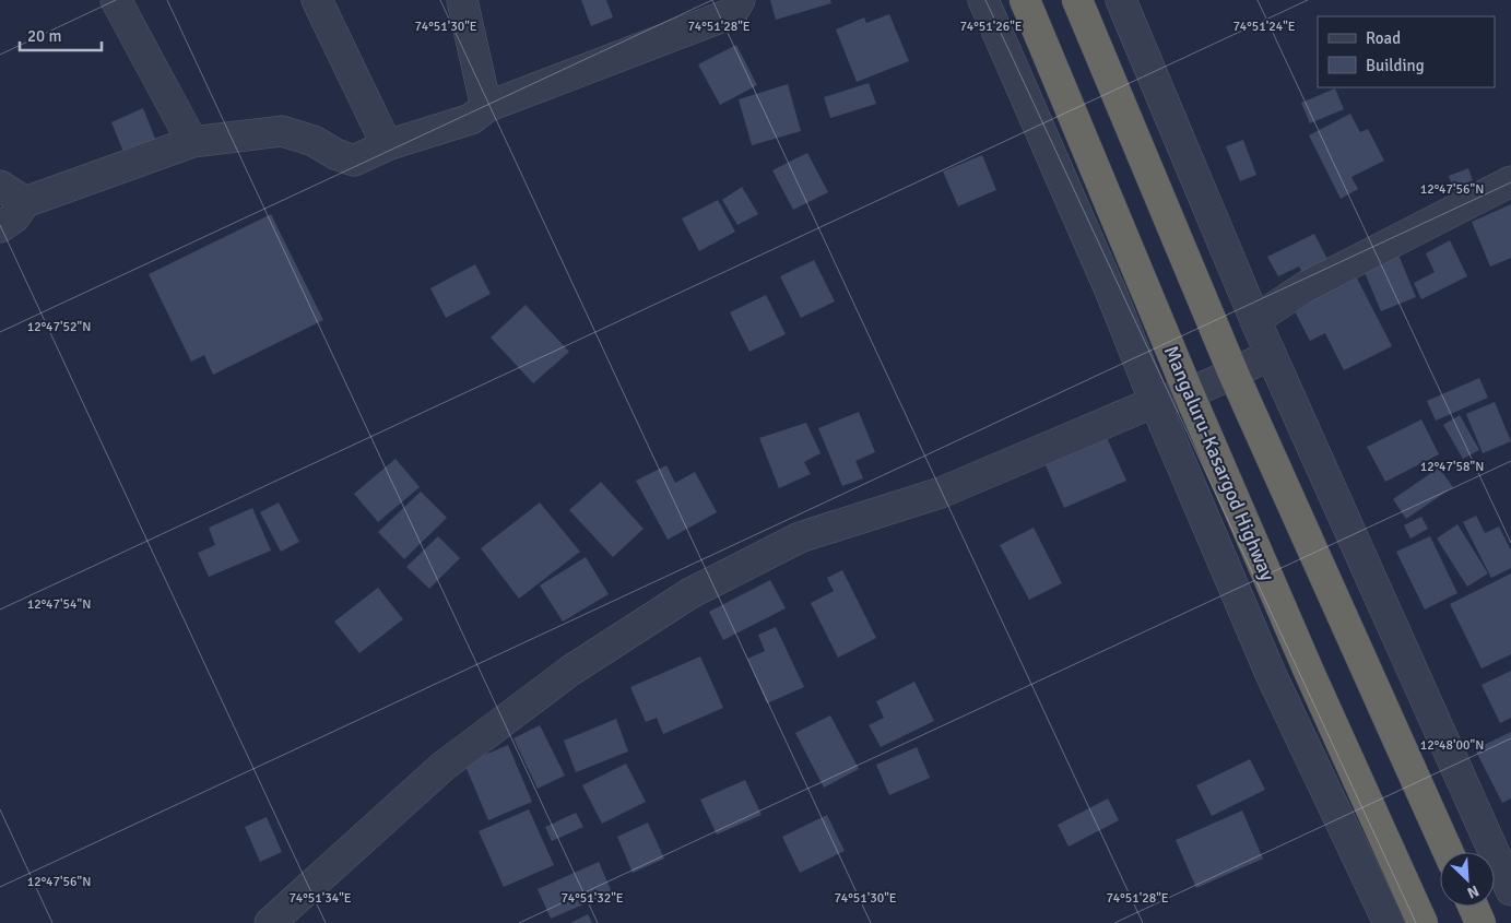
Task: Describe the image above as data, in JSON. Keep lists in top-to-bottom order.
{
  "streets": {
    "highway": ["Mangaluru-Kasargod Highway"]
  },
  "legend": ["Road", "Building"],
  "scale_bar": "20 m",
  "north": "bottom right",
  "coordinates": [
    "74°51'30\"E",
    "74°51'28\"E",
    "74°51'26\"E",
    "74°51'24\"E",
    "12°47'56\"N",
    "12°47'52\"N",
    "12°47'58\"N",
    "12°47'54\"N",
    "12°48'00\"N",
    "74°51'34\"E",
    "74°51'32\"E"
  ]
}
